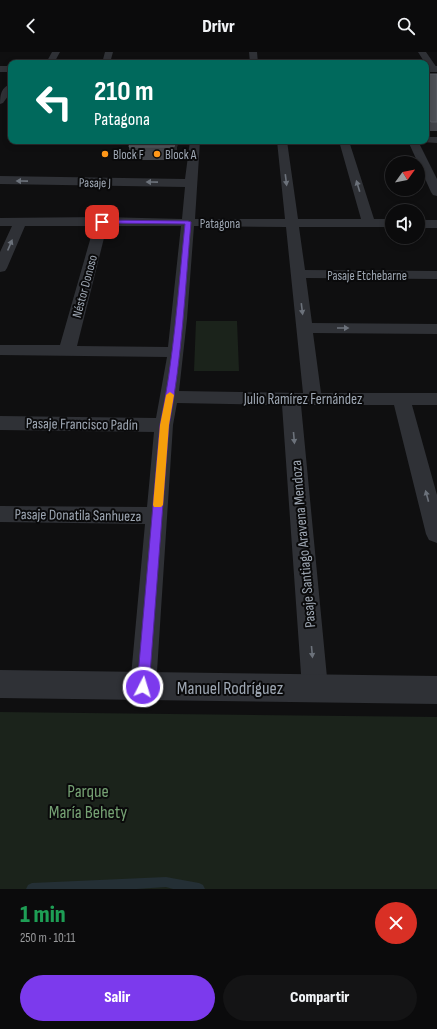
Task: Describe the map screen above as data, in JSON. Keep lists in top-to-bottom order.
{
  "streets": {
    "street": [
      "Pasaje J",
      "Patagona",
      "Pasaje Etchebarne",
      "Néstor Donoso",
      "Julio Ramírez Fernández",
      "Pasaje Francisco Padín",
      "Pasaje Donatila Sanhueza",
      "Pasaje Santiago Aravena Mendoza",
      "Manuel Rodríguez"
    ]
  },
  "crossings": [
    ["Patagona", "Néstor Donoso"],
    ["Julio Ramírez Fernández", "Pasaje Santiago Aravena Mendoza"],
    ["Pasaje Santiago Aravena Mendoza", "Manuel Rodríguez"]
  ],
  "parks": ["Parque María Behety"],
  "places": ["Block F", "Block A"],
  "north": "top right",
  "page": {
    "header": "Drivr",
    "turn": ["210 m", "Patagona"],
    "heading": ["1 min", "250 m · 10:11"],
    "buttons": ["Salir", "Compartir"]
  }
}
